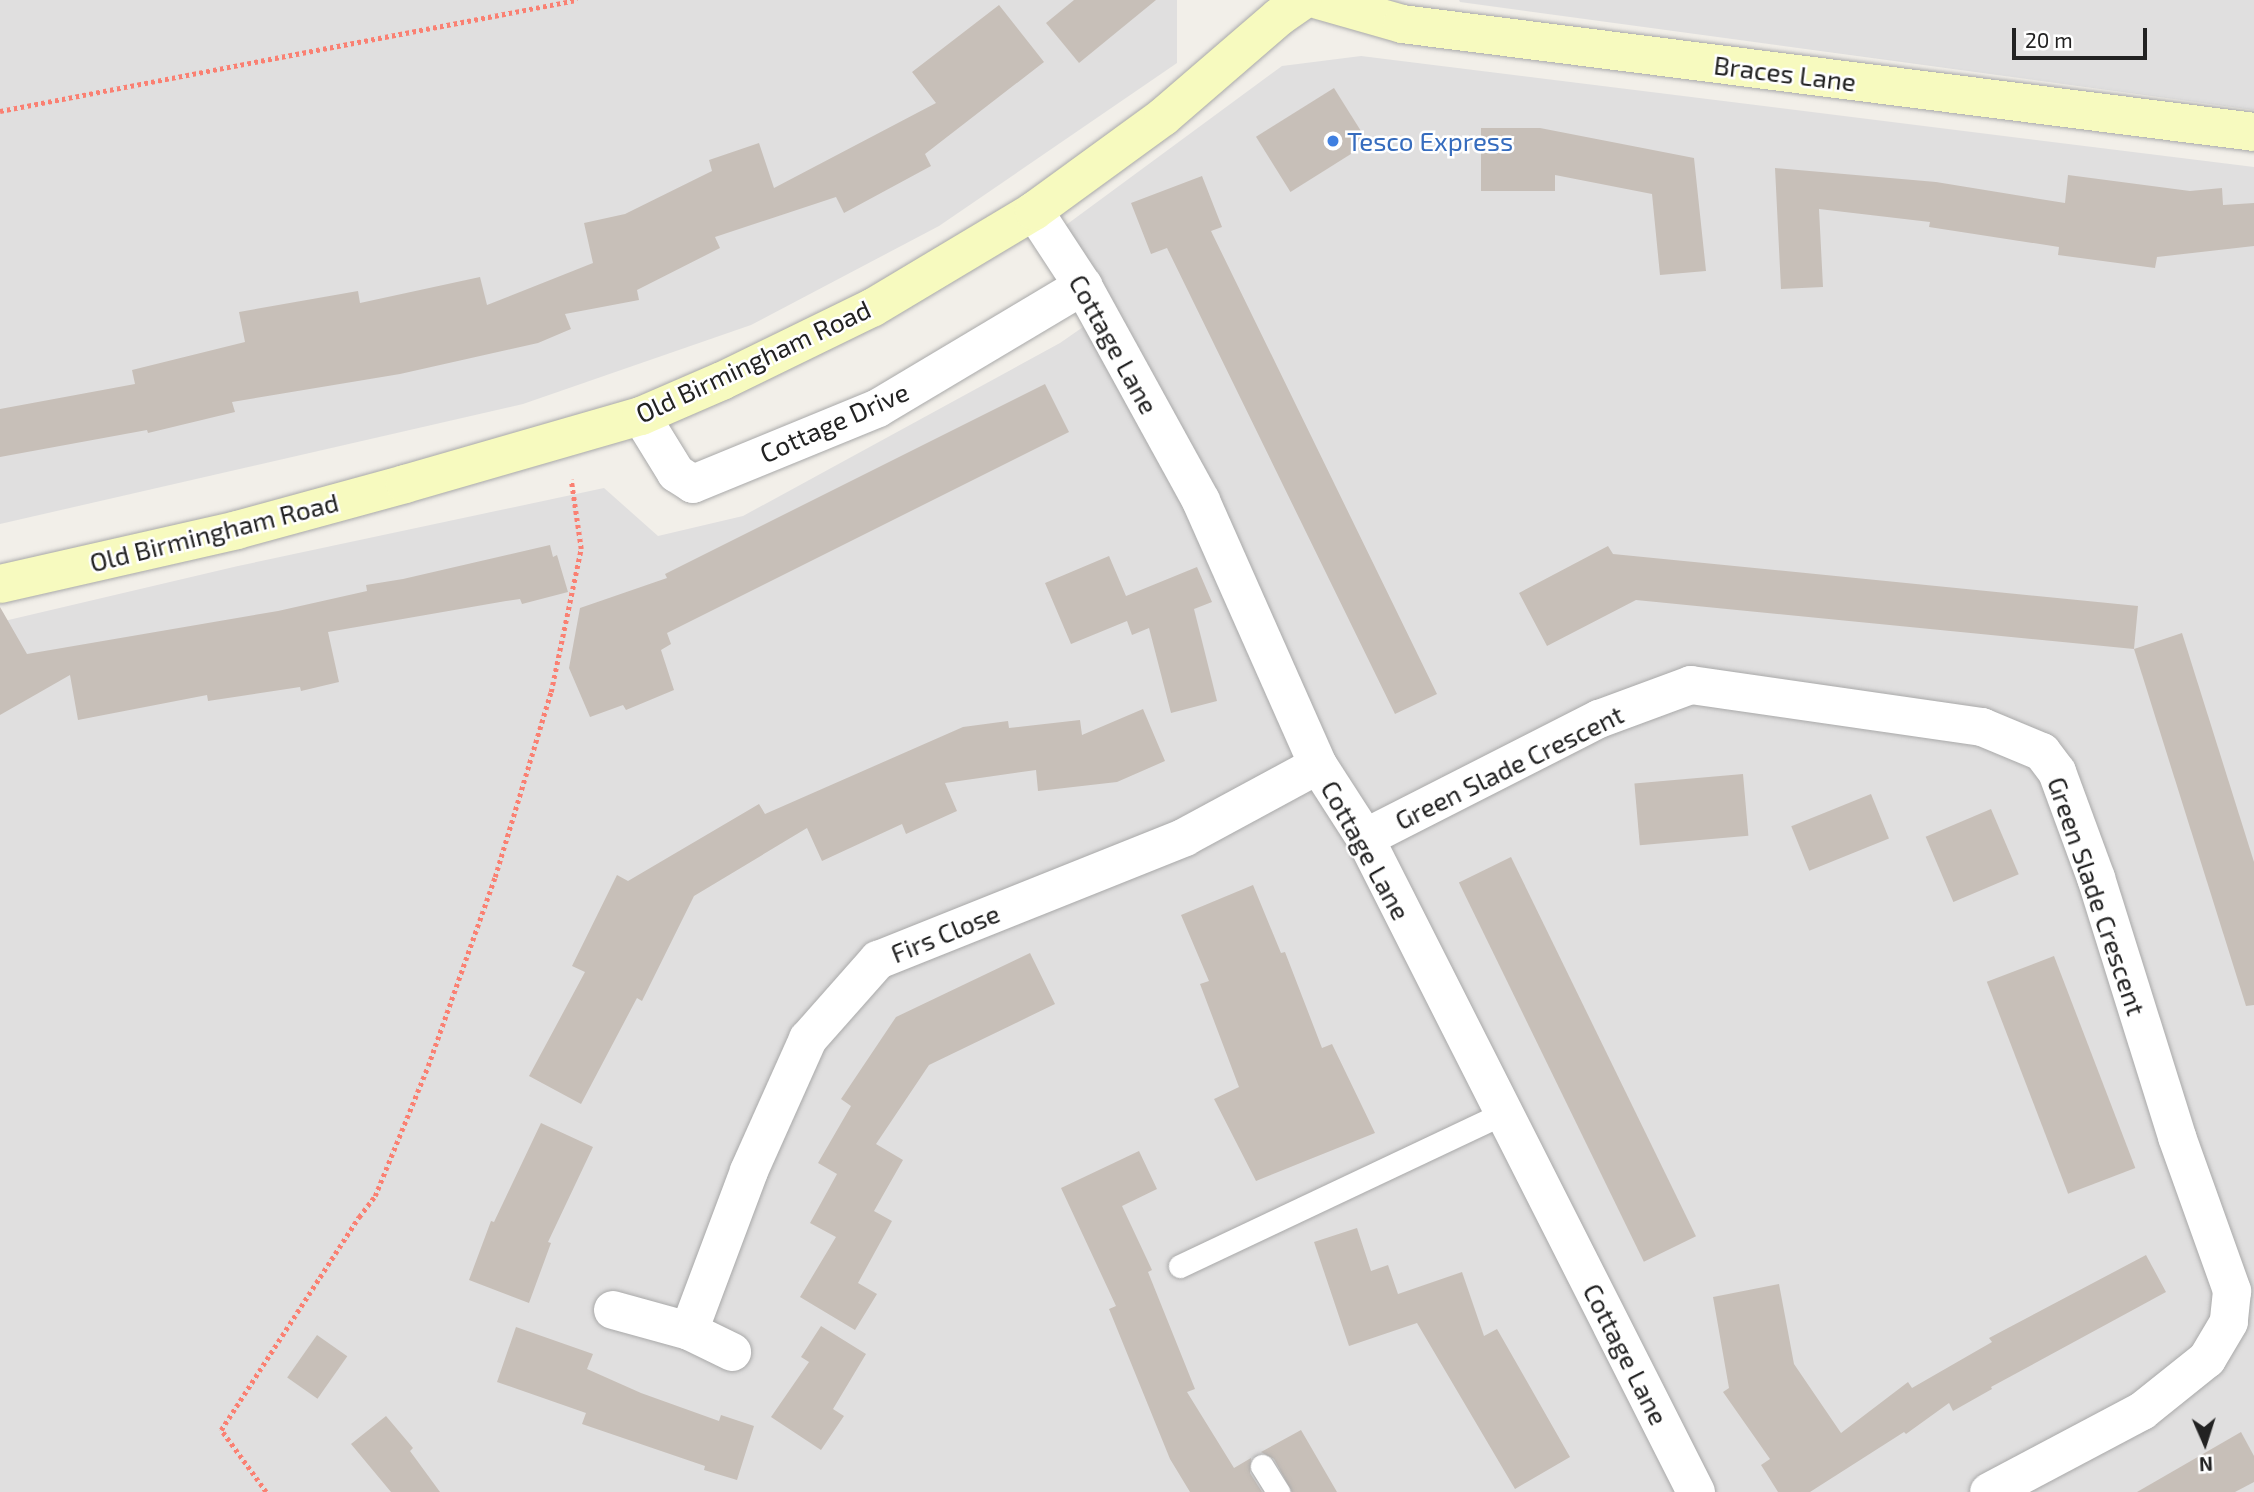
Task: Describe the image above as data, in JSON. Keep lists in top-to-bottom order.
{
  "streets": {
    "main road": ["Braces Lane", "Old Birmingham Road"],
    "street": [
      "Cottage Lane",
      "Cottage Drive",
      "Green Slade Crescent",
      "Firs Close"
    ]
  },
  "crossings": [
    ["Cottage Lane", "Old Birmingham Road"],
    ["Cottage Lane", "Cottage Drive"],
    ["Cottage Lane", "Green Slade Crescent"],
    ["Cottage Lane", "Firs Close"],
    ["Old Birmingham Road", "Cottage Drive"]
  ],
  "places": ["Tesco Express"],
  "scale_bar": "20 m",
  "north": "bottom"
}
